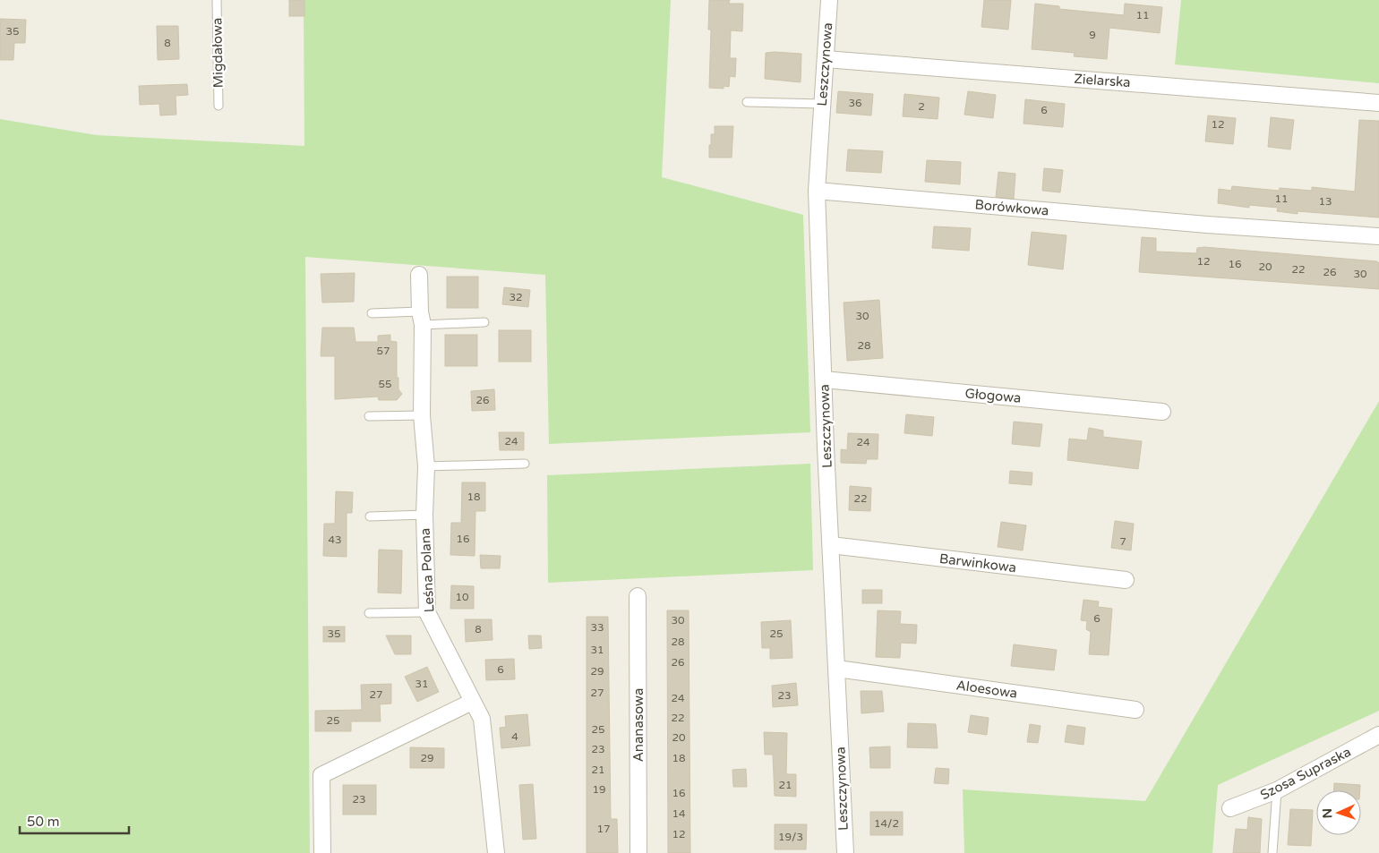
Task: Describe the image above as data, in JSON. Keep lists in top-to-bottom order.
{
  "streets": {
    "street": [
      "Leszczynowa",
      "Zielarska",
      "Borówkowa",
      "Głogowa",
      "Barwinkowa",
      "Leśna Polana",
      "Aloesowa",
      "Ananasowa",
      "Szosa Supraska"
    ],
    "lane": ["Migdałowa"]
  },
  "crossings": [
    ["Leszczynowa", "Zielarska"],
    ["Leszczynowa", "Borówkowa"],
    ["Leszczynowa", "Głogowa"],
    ["Leszczynowa", "Barwinkowa"],
    ["Leszczynowa", "Aloesowa"]
  ],
  "house_numbers": [
    "11",
    "35",
    "9",
    "8",
    "36",
    "2",
    "6",
    "12",
    "11",
    "13",
    "12",
    "16",
    "20",
    "22",
    "26",
    "30",
    "32",
    "30",
    "28",
    "57",
    "55",
    "26",
    "24",
    "24",
    "18",
    "22",
    "16",
    "43",
    "7",
    "10",
    "6",
    "30",
    "33",
    "8",
    "35",
    "25",
    "28",
    "31",
    "26",
    "6",
    "29",
    "31",
    "27",
    "27",
    "23",
    "24",
    "22",
    "25",
    "25",
    "4",
    "20",
    "23",
    "29",
    "18",
    "21",
    "21",
    "19",
    "16",
    "23",
    "14",
    "14/2",
    "17",
    "12",
    "19/3"
  ],
  "scale_bar": "50 m",
  "north": "left"
}
